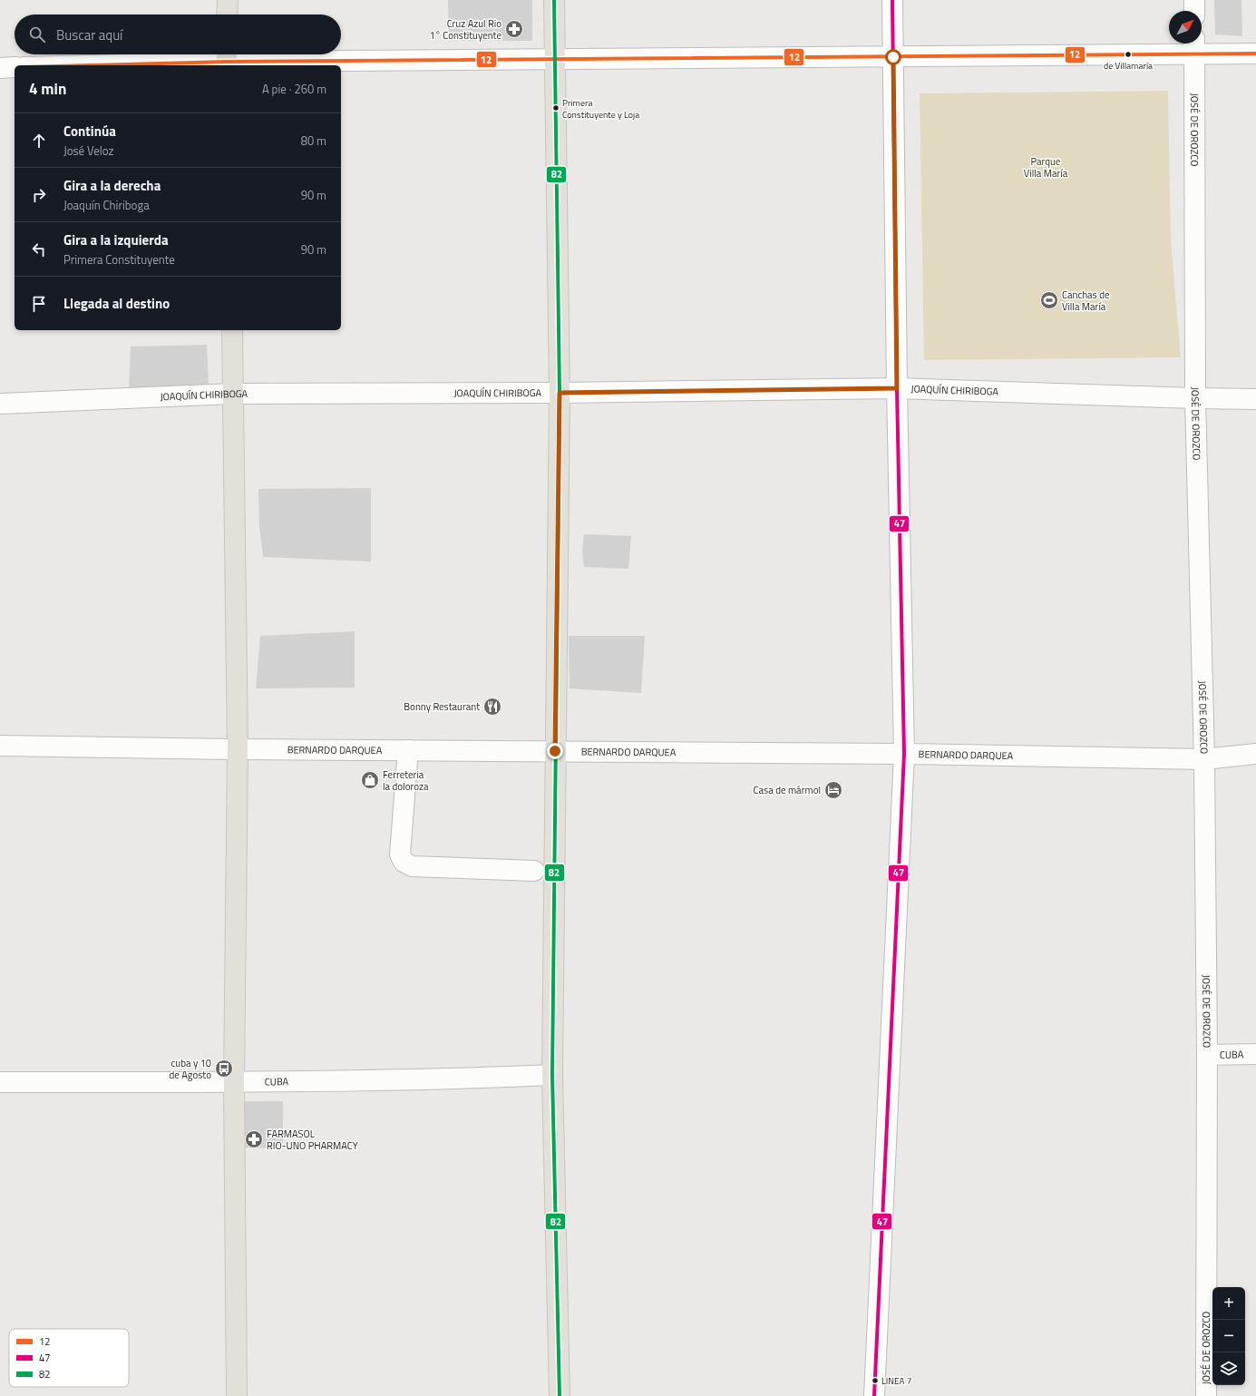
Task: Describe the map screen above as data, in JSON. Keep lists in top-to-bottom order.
{
  "streets": {
    "street": [
      "JOSÉ DE OROZCO",
      "JOAQUÍN CHIRIBOGA",
      "BERNARDO DARQUEA",
      "CUBA"
    ]
  },
  "crossings": [
    ["JOSÉ DE OROZCO", "JOAQUÍN CHIRIBOGA"],
    ["JOSÉ DE OROZCO", "BERNARDO DARQUEA"],
    ["JOSÉ DE OROZCO", "CUBA"]
  ],
  "parks": ["Parque Villa María"],
  "places": {
    "pharmacy": ["Cruz Azul Rio 1° Constituyente", "FARMASOL RIO-UNO PHARMACY"],
    "other": ["de Villamaría", "Primera Constituyente y Loja", "LINEA 7"],
    "sports": ["Canchas de Villa María"],
    "restaurant": ["Bonny Restaurant"],
    "shop": ["Ferreteria la doloroza"],
    "hotel": ["Casa de mármol"],
    "bus stop": ["cuba y 10 de Agosto"]
  },
  "lines": ["transit line 47", "transit line 82", "transit line 12"],
  "legend": ["12", "47", "82"],
  "north": "top right",
  "page": {
    "search": "Buscar aquí",
    "heading": ["4 min", "A pie · 260 m"],
    "list": [
      ["Continúa", "José Veloz", "80 m"],
      ["Gira a la derecha", "Joaquín Chiriboga", "90 m"],
      ["Gira a la izquierda", "Primera Constituyente", "90 m"],
      "Llegada al destino"
    ],
    "map_buttons": ["+", "−"]
  }
}
